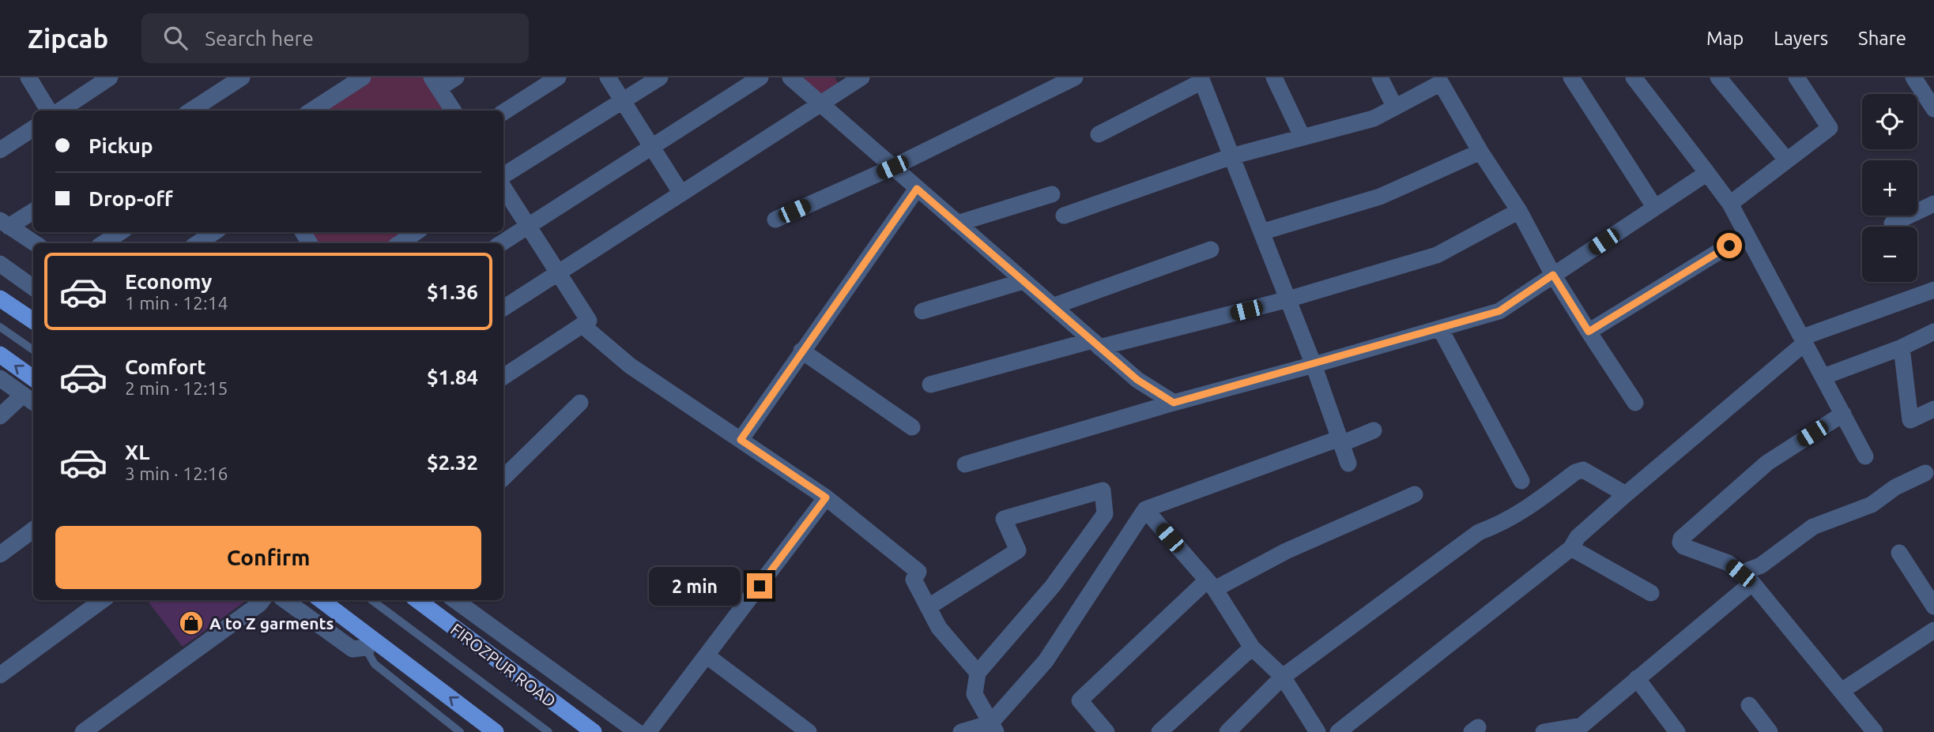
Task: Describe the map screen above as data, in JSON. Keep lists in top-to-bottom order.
{
  "streets": {
    "main road": ["FIROZPUR ROAD"]
  },
  "places": {
    "shop": ["A to Z garments"]
  },
  "page": {
    "header": "Zipcab",
    "search": "Search here",
    "nav": ["Map", "Layers", "Share"],
    "map_buttons": ["+", "−"],
    "banner": ["Pickup", "Drop-off"],
    "list": [
      {
        "name": "Economy",
        "note": "1 min · 12:14",
        "value": "$1.36"
      },
      {
        "name": "Comfort",
        "note": "2 min · 12:15",
        "value": "$1.84"
      },
      {
        "name": "XL",
        "note": "3 min · 12:16",
        "value": "$2.32"
      }
    ],
    "buttons": "Confirm",
    "bubble": "2 min"
  }
}
